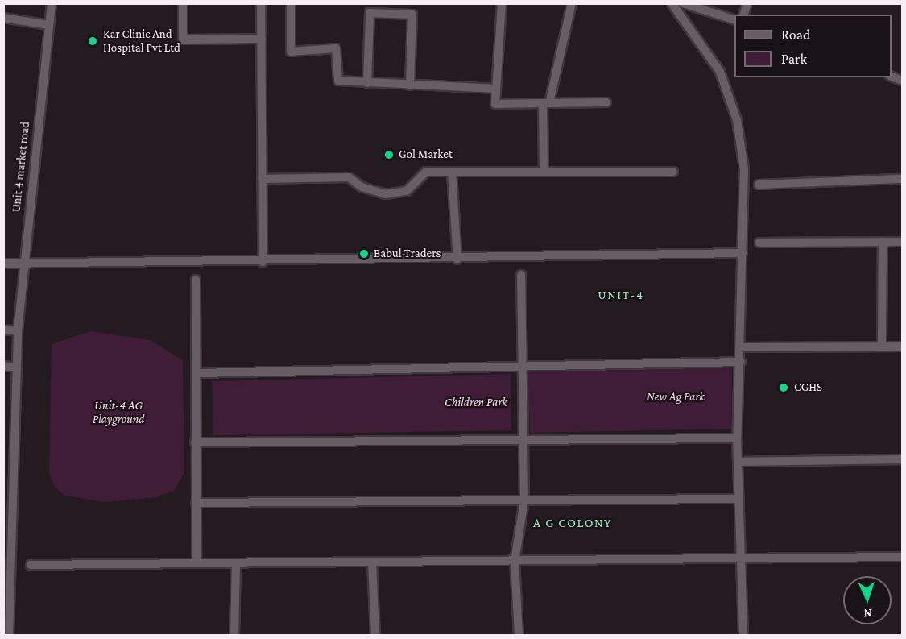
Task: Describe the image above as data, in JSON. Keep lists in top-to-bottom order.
{
  "streets": {
    "street": ["Unit 4 market road"]
  },
  "districts": ["UNIT-4", "A G COLONY"],
  "parks": ["New Ag Park", "Children Park", "Unit-4 AG Playground"],
  "places": [
    "Kar Clinic And Hospital Pvt Ltd",
    "Gol Market",
    "Babul Traders",
    "CGHS"
  ],
  "legend": ["Road", "Park"],
  "north": "bottom"
}
